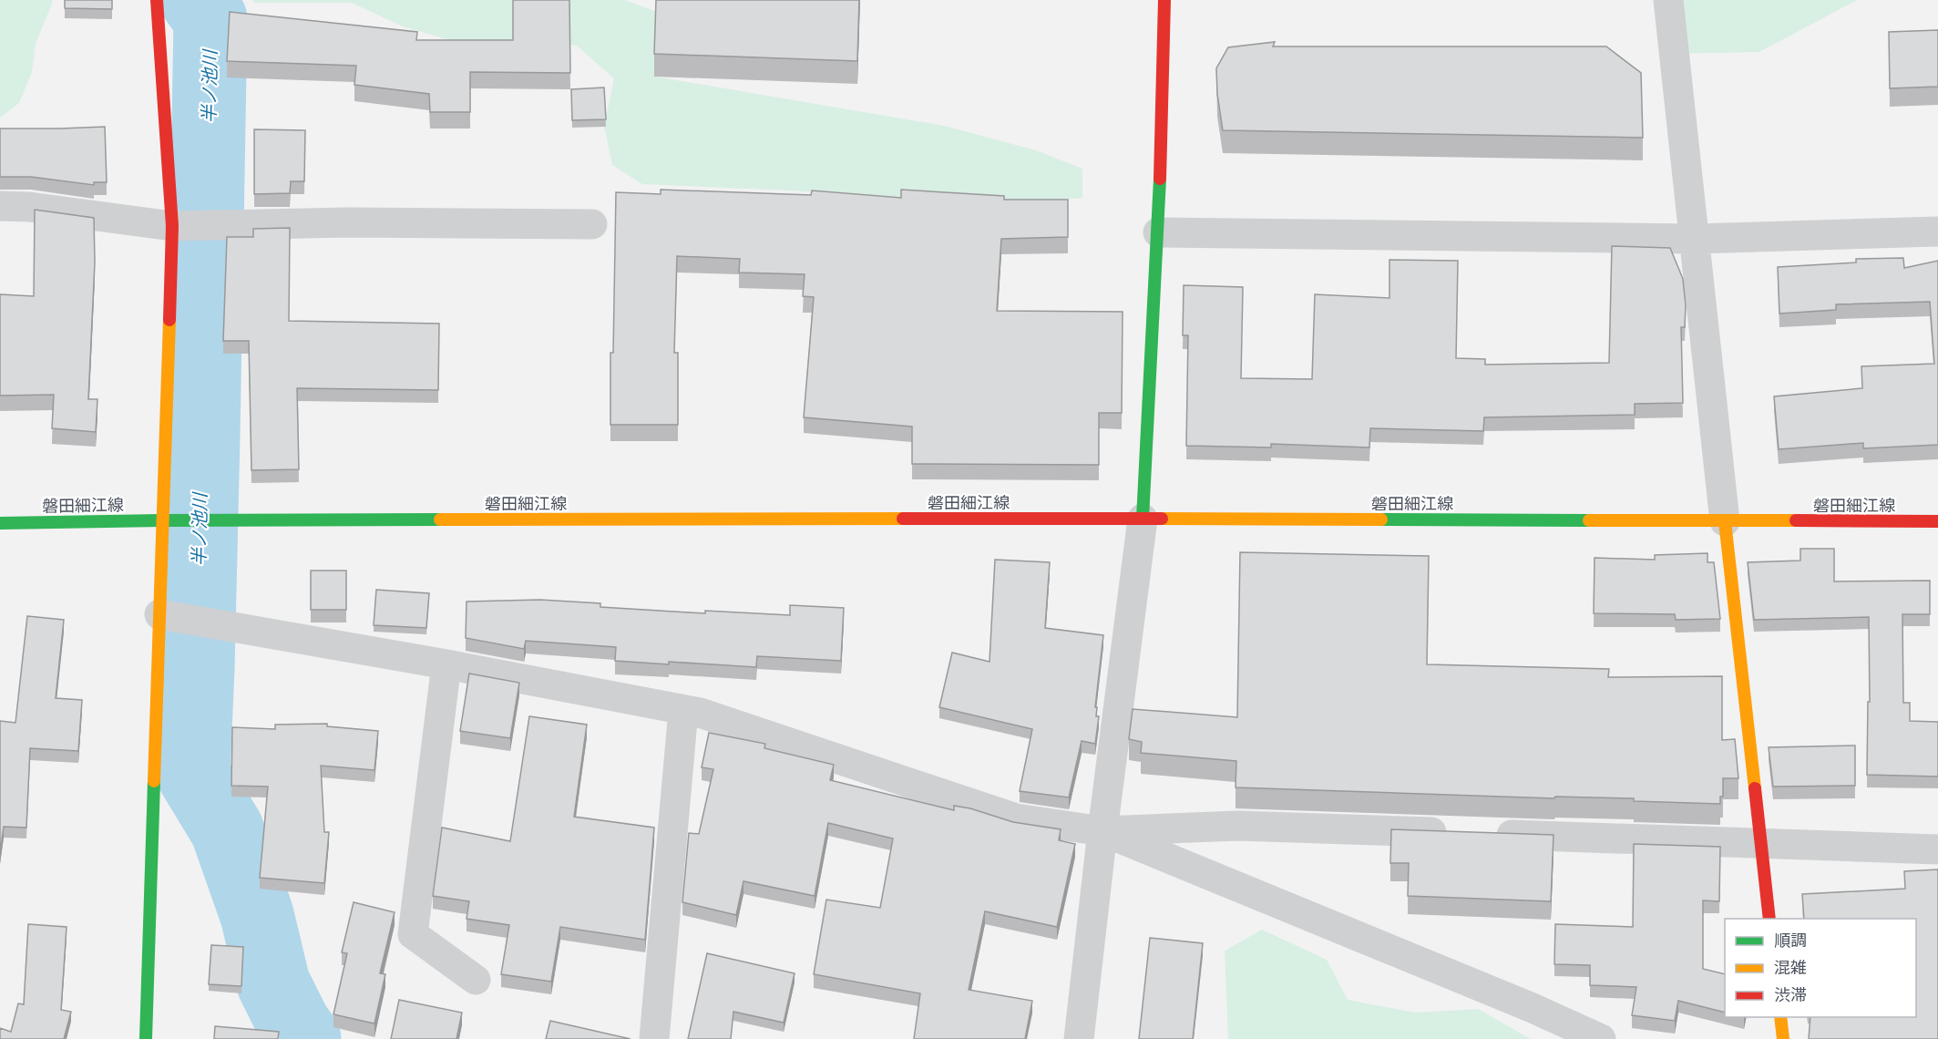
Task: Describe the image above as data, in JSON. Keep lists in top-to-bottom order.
{
  "streets": {
    "street": ["磐田細江線"]
  },
  "water": ["半ノ池川"],
  "legend": ["順調", "混雑", "渋滞"]
}
